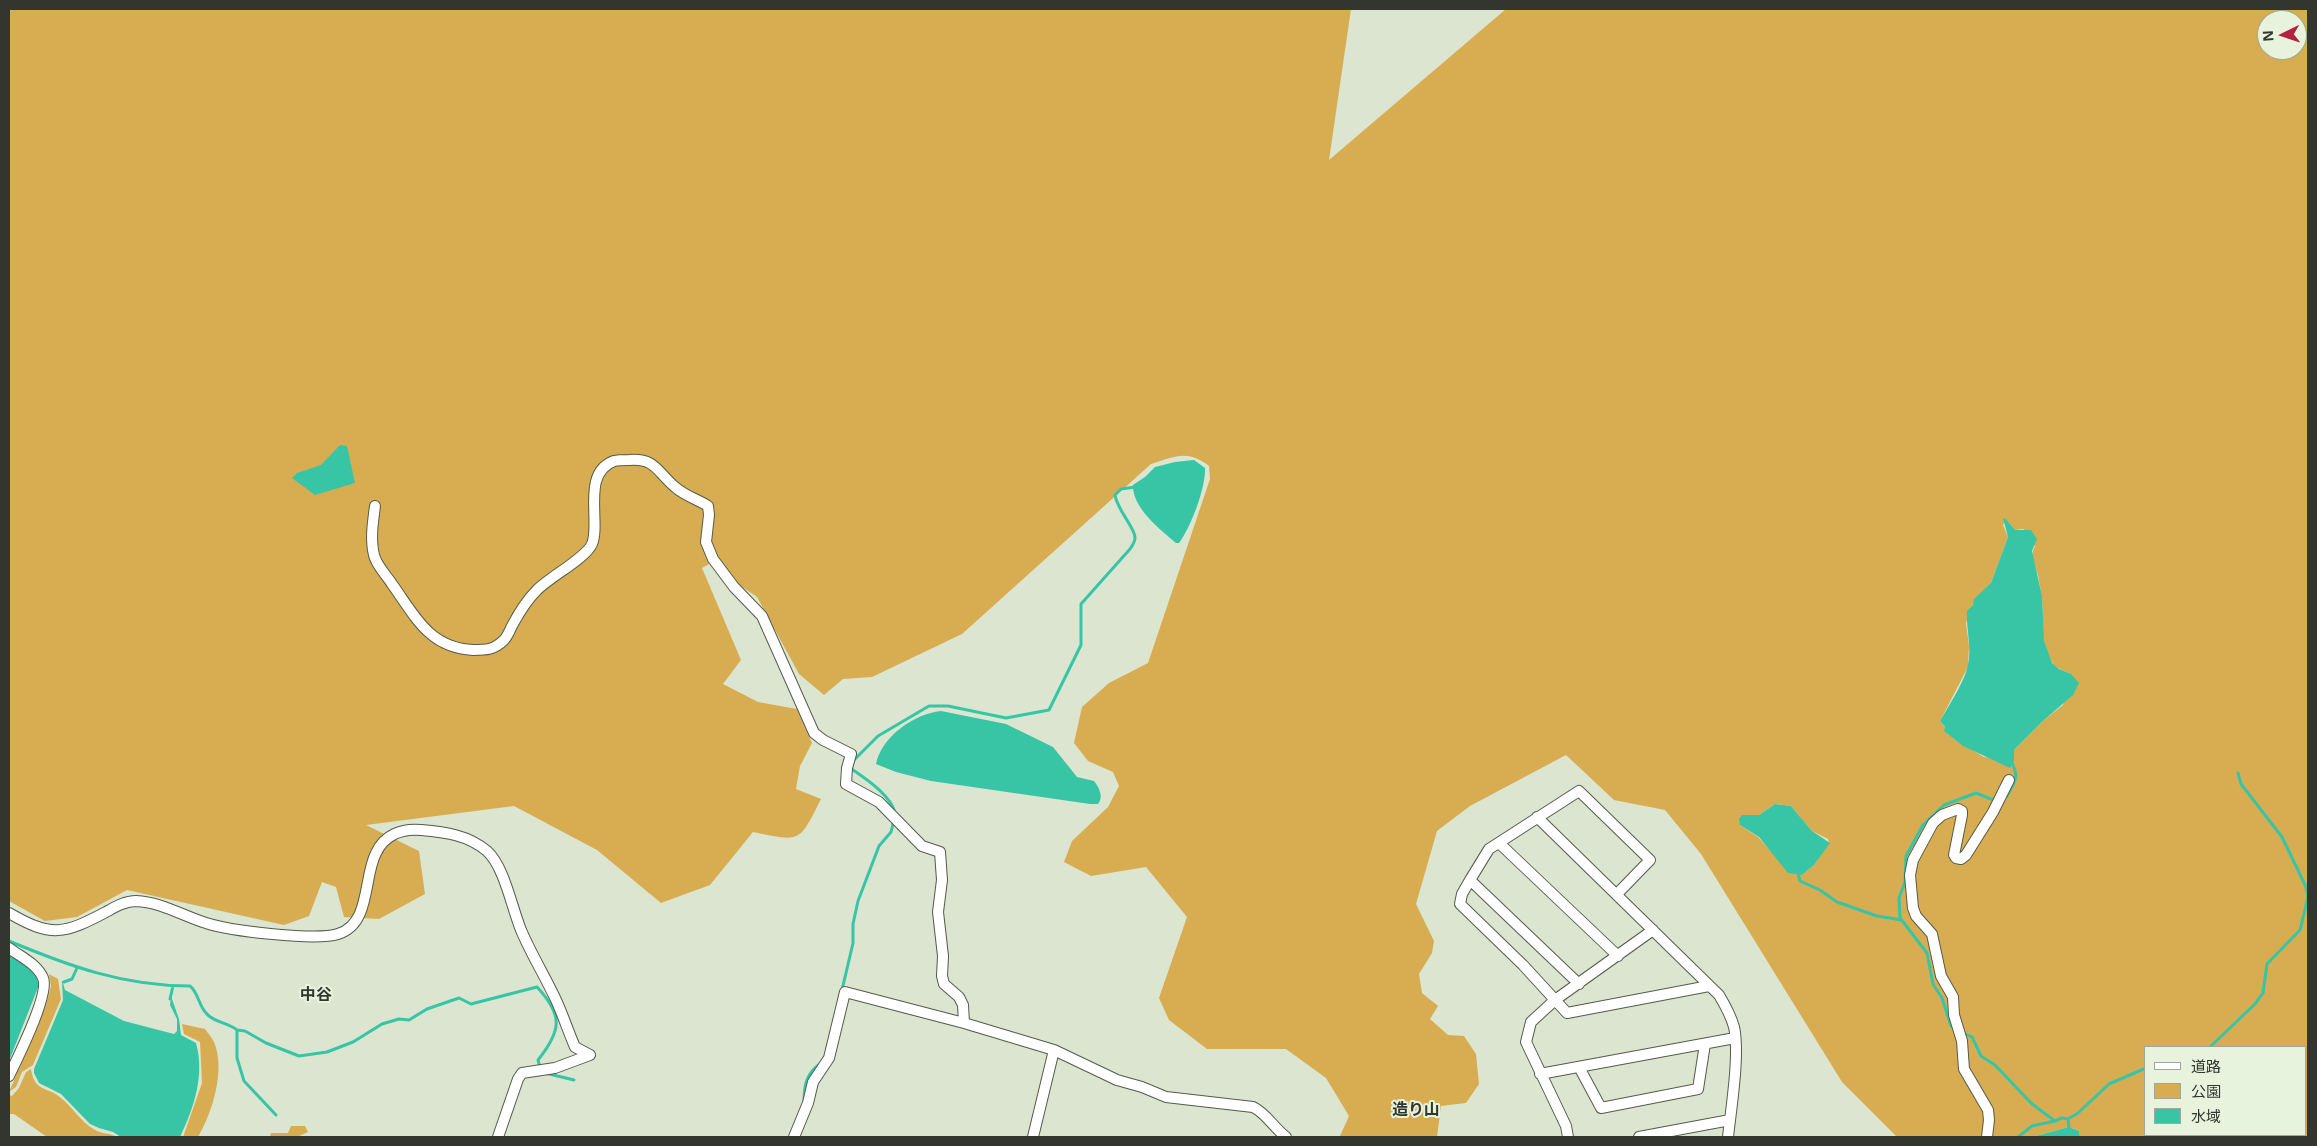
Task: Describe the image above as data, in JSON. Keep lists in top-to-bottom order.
{
  "districts": ["中谷", "造り山"],
  "legend": ["道路", "公園", "水域"],
  "north": "left"
}
